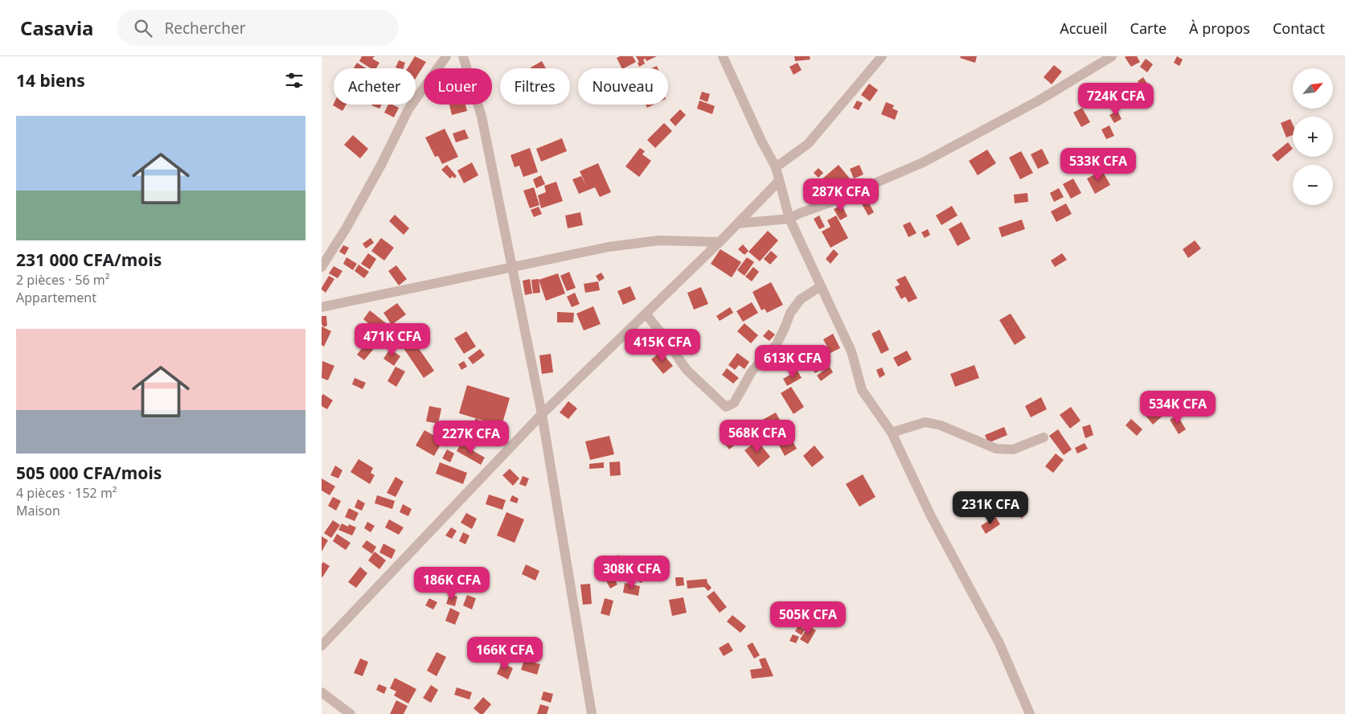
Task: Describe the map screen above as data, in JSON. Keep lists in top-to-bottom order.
{
  "north": "top right",
  "page": {
    "header": "Casavia",
    "search": "Rechercher",
    "nav": [
      "Accueil",
      "Carte",
      "À propos",
      "Contact"
    ],
    "heading": "14 biens",
    "map_buttons": ["+", "−"],
    "chip": [
      "Acheter",
      "Louer",
      "Filtres",
      "Nouveau"
    ],
    "price": [
      "724K CFA",
      "533K CFA",
      "287K CFA",
      "471K CFA",
      "415K CFA",
      "613K CFA",
      "534K CFA",
      "568K CFA",
      "227K CFA",
      "231K CFA",
      "308K CFA",
      "186K CFA",
      "505K CFA",
      "166K CFA"
    ],
    "list": [
      {
        "name": "231 000 CFA/mois",
        "note": "2 pièces · 56 m² · Appartement"
      },
      {
        "name": "505 000 CFA/mois",
        "note": "4 pièces · 152 m² · Maison"
      }
    ]
  }
}
